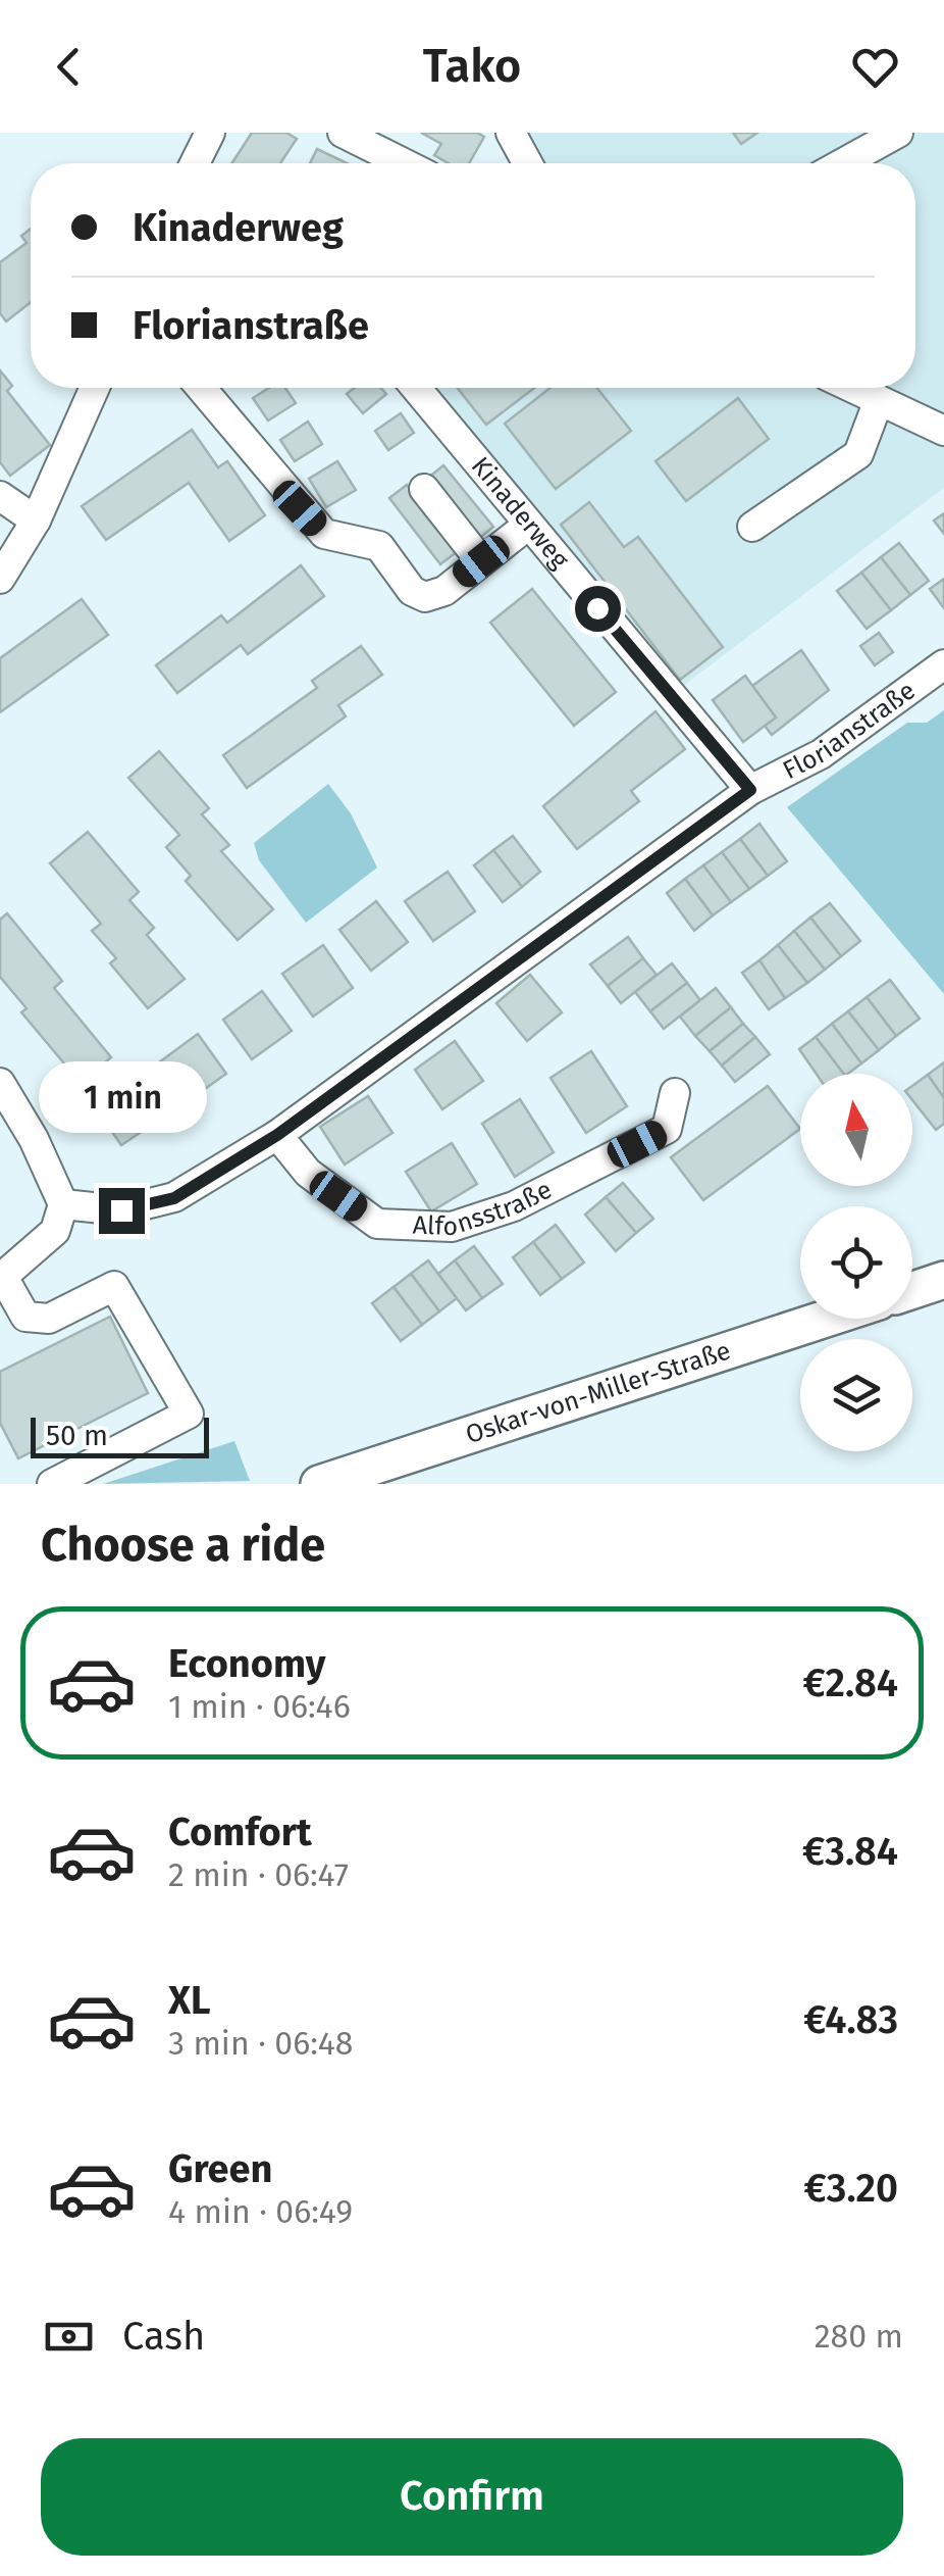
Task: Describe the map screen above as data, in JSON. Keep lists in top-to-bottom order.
{
  "streets": {
    "main road": ["Oskar-von-Miller-Straße"],
    "street": ["Kinaderweg", "Florianstraße", "Alfonsstraße"]
  },
  "crossings": [
    ["Kinaderweg", "Florianstraße"],
    ["Florianstraße", "Alfonsstraße"]
  ],
  "scale_bar": "50 m",
  "north": "top",
  "page": {
    "header": "Tako",
    "banner": ["Kinaderweg", "Florianstraße"],
    "bubble": "1 min",
    "scale": "50 m",
    "heading": "Choose a ride",
    "list": [
      {
        "name": "Economy",
        "note": "1 min · 06:46",
        "value": "€2.84"
      },
      {
        "name": "Comfort",
        "note": "2 min · 06:47",
        "value": "€3.84"
      },
      {
        "name": "XL",
        "note": "3 min · 06:48",
        "value": "€4.83"
      },
      {
        "name": "Green",
        "note": "4 min · 06:49",
        "value": "€3.20"
      }
    ],
    "pay": ["Cash", "280 m"],
    "buttons": "Confirm"
  }
}
